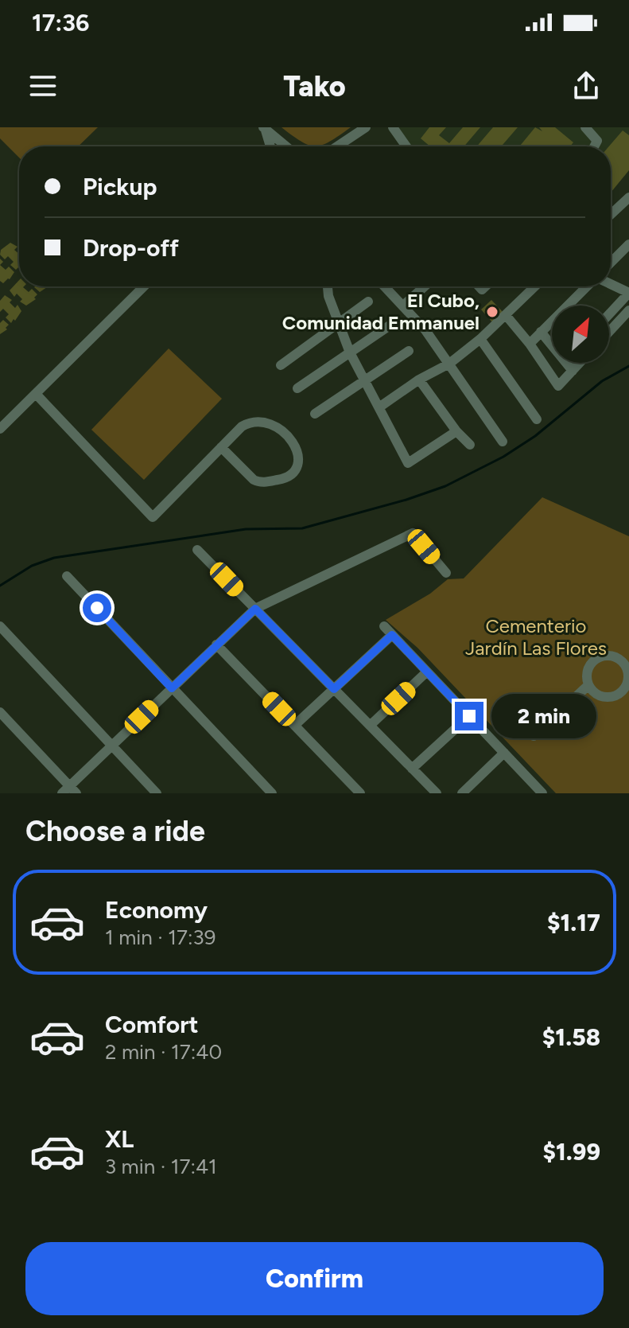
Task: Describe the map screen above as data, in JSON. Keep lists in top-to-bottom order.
{
  "parks": ["Cementerio Jardín Las Flores"],
  "places": ["El Cubo, Comunidad Emmanuel"],
  "north": "top right",
  "page": {
    "status": "17:36",
    "header": "Tako",
    "banner": ["Pickup", "Drop-off"],
    "bubble": "2 min",
    "heading": "Choose a ride",
    "list": [
      {
        "name": "Economy",
        "note": "1 min · 17:39",
        "value": "$1.17"
      },
      {
        "name": "Comfort",
        "note": "2 min · 17:40",
        "value": "$1.58"
      },
      {
        "name": "XL",
        "note": "3 min · 17:41",
        "value": "$1.99"
      }
    ],
    "buttons": "Confirm"
  }
}
